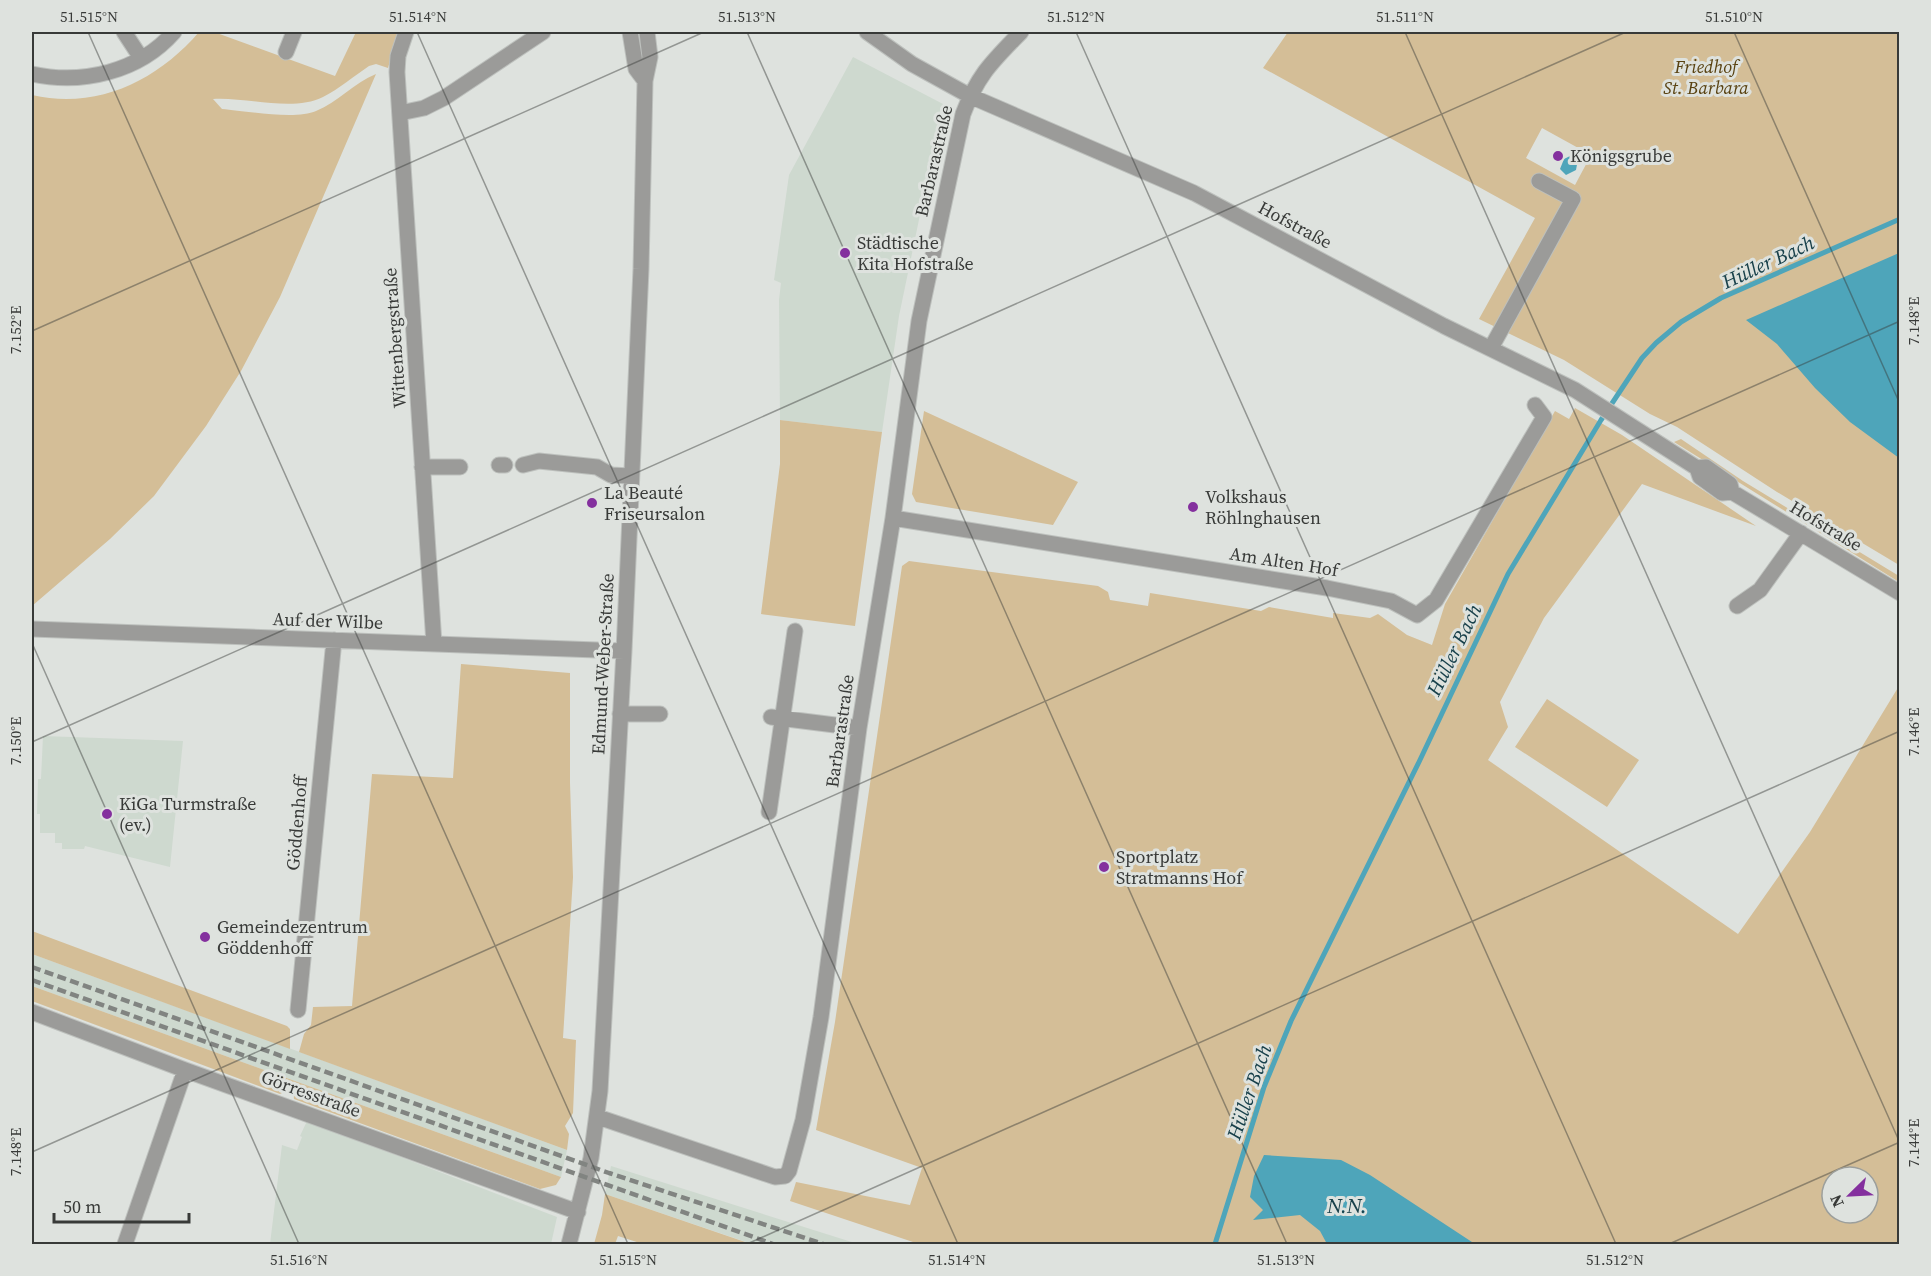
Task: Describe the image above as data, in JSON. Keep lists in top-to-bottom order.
{
  "streets": {
    "street": [
      "Barbarastraße",
      "Hofstraße",
      "Wittenbergstraße",
      "Am Alten Hof",
      "Auf der Wilbe",
      "Edmund-Weber-Straße",
      "Göddenhoff",
      "Görresstraße"
    ]
  },
  "crossings": [
    ["Barbarastraße", "Hofstraße"],
    ["Barbarastraße", "Am Alten Hof"],
    ["Barbarastraße", "Edmund-Weber-Straße"],
    ["Wittenbergstraße", "Auf der Wilbe"],
    ["Auf der Wilbe", "Edmund-Weber-Straße"],
    ["Auf der Wilbe", "Göddenhoff"],
    ["Edmund-Weber-Straße", "Görresstraße"]
  ],
  "water": ["Hüller Bach", "N.N."],
  "parks": ["Friedhof St. Barbara"],
  "places": [
    "Königsgrube",
    "Städtische Kita Hofstraße",
    "La Beauté Friseursalon",
    "Volkshaus Röhlnghausen",
    "KiGa Turmstraße (ev.)",
    "Sportplatz Stratmanns Hof",
    "Gemeindezentrum Göddenhoff"
  ],
  "scale_bar": "50 m",
  "north": "bottom left",
  "coordinates": [
    "51.515°N",
    "51.514°N",
    "51.513°N",
    "51.512°N",
    "51.511°N",
    "51.510°N",
    "7.148°E",
    "7.152°E",
    "7.146°E",
    "7.150°E",
    "7.144°E",
    "51.516°N"
  ]
}
